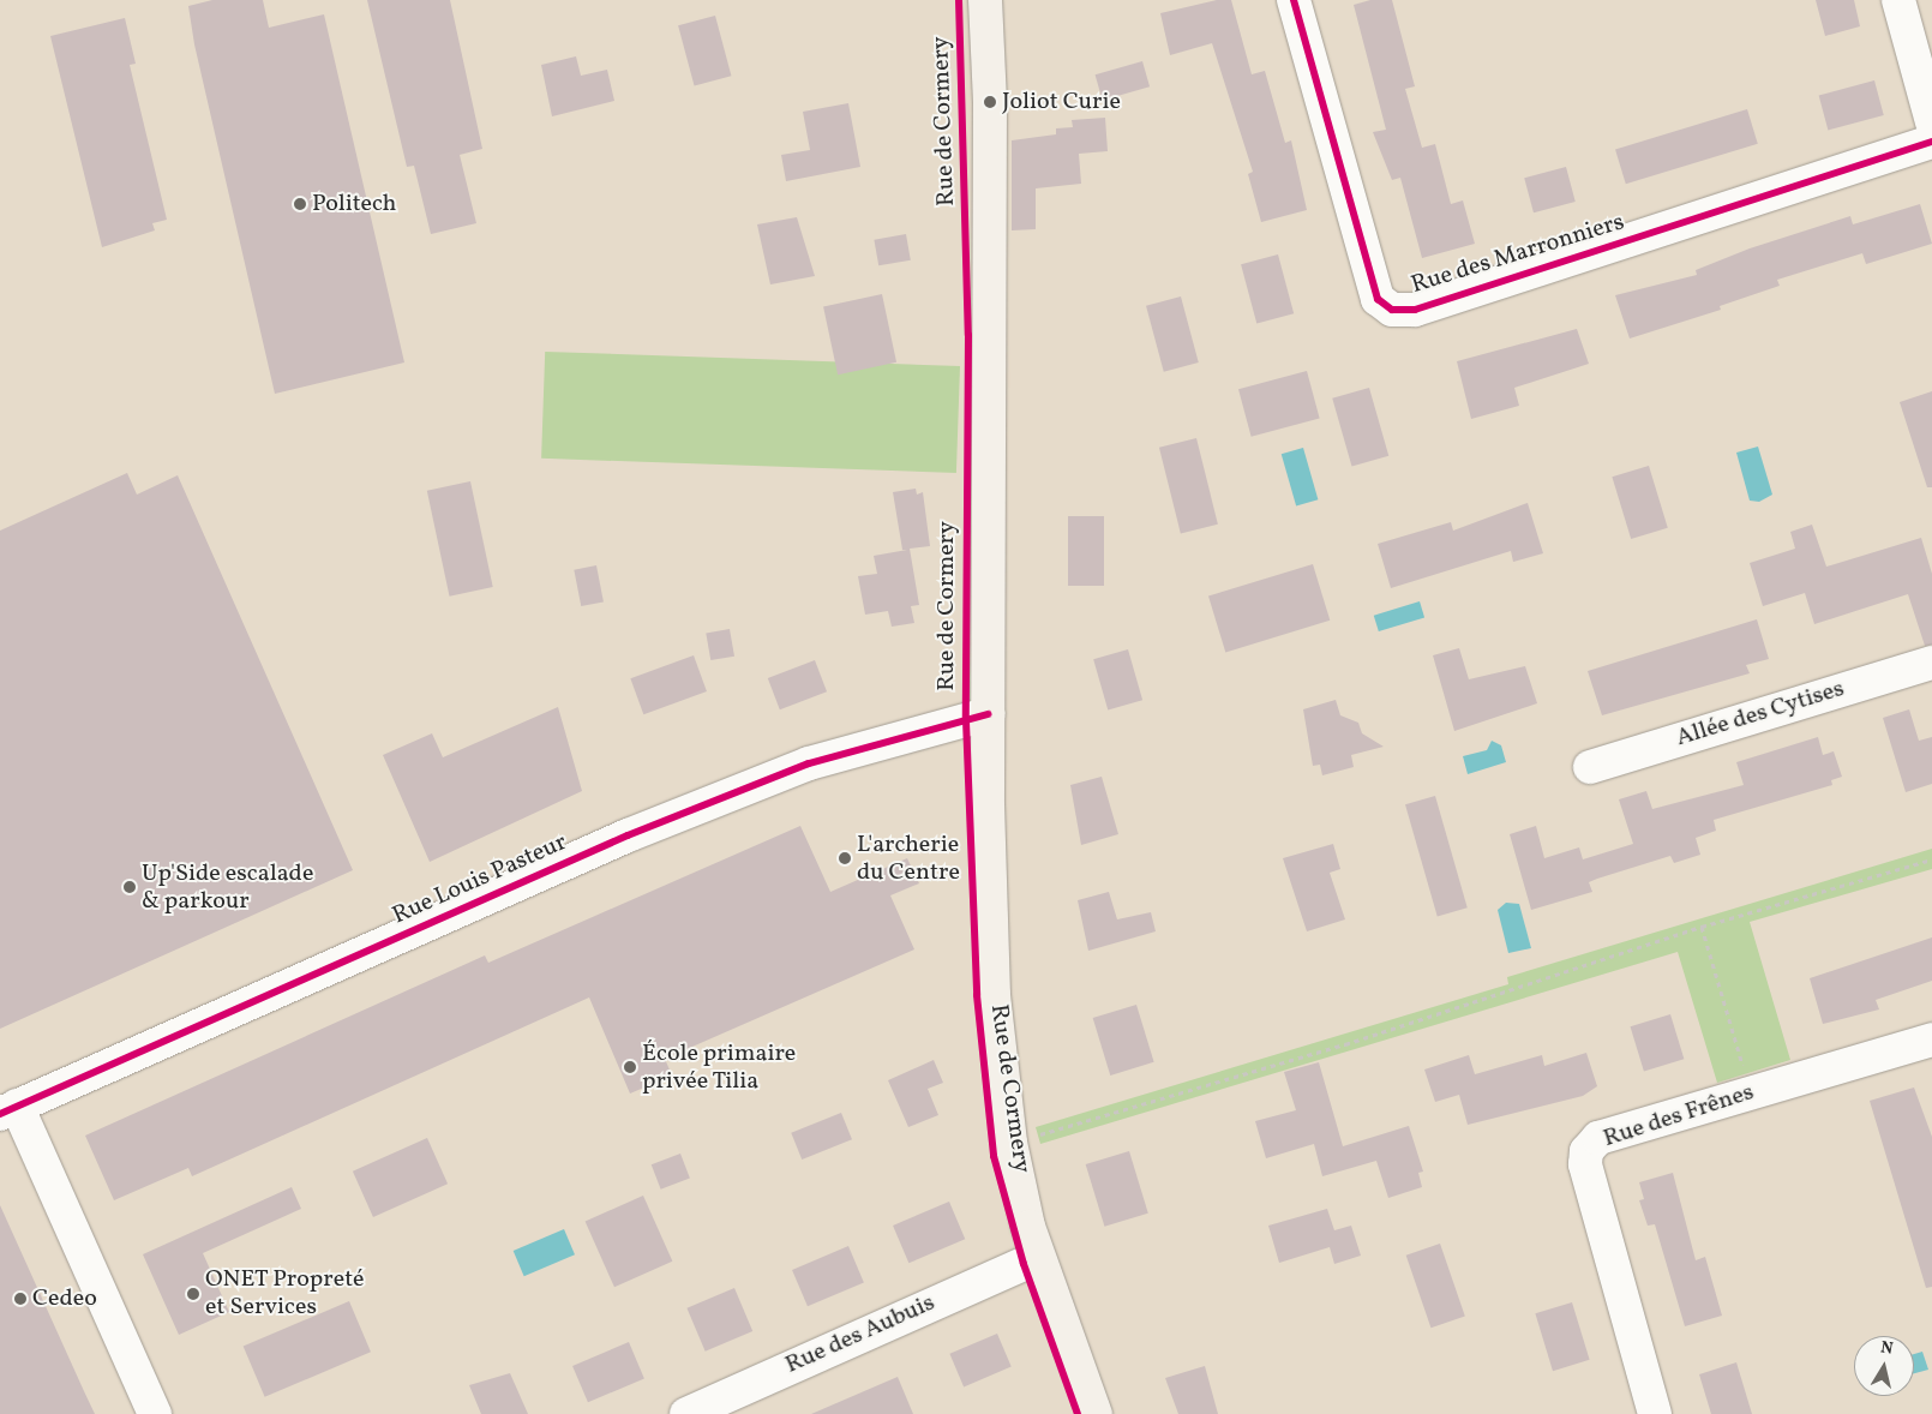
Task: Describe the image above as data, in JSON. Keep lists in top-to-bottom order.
{
  "streets": {
    "main road": ["Rue de Cormery"],
    "street": [
      "Rue des Marronniers",
      "Allée des Cytises",
      "Rue Louis Pasteur",
      "Rue des Frênes",
      "Rue des Aubuis"
    ]
  },
  "crossings": [
    ["Rue de Cormery", "Rue Louis Pasteur"],
    ["Rue de Cormery", "Rue des Aubuis"]
  ],
  "places": [
    "Joliot Curie",
    "Politech",
    "L'archerie du Centre",
    "Up'Side escalade & parkour",
    "École primaire privée Tilia",
    "ONET Propreté et Services",
    "Cedeo"
  ],
  "north": "top"
}
